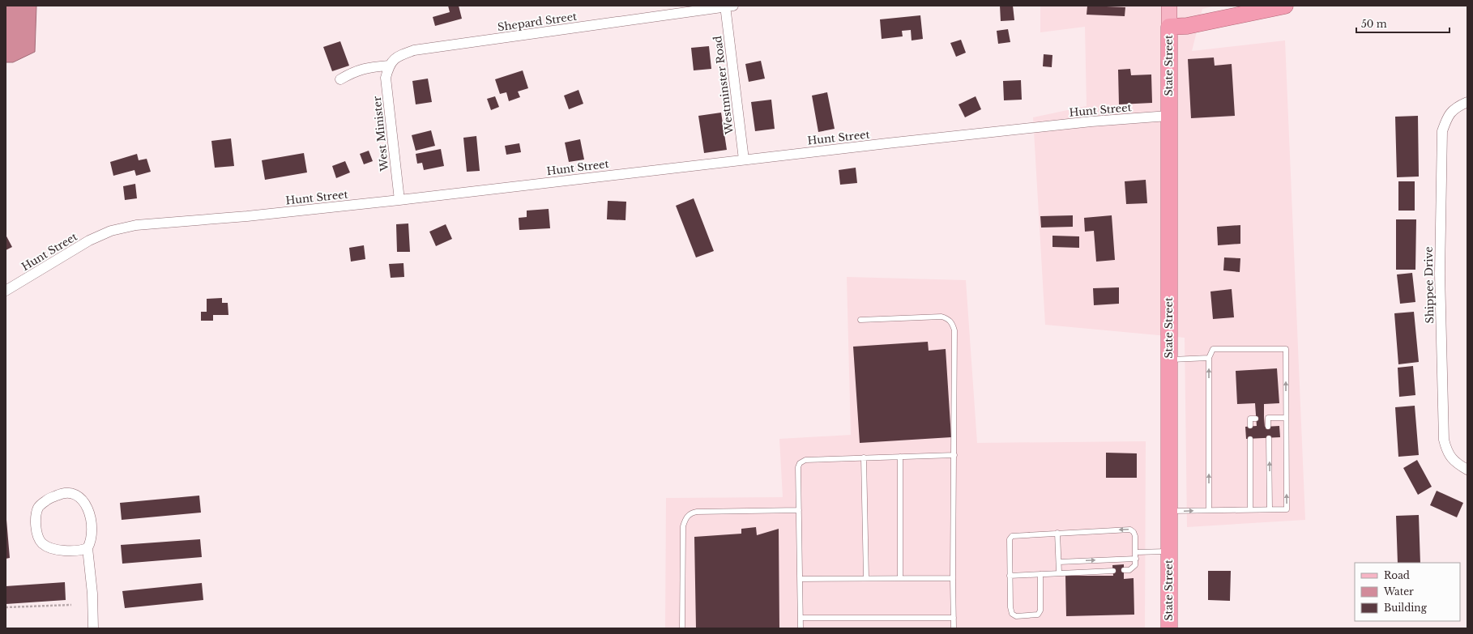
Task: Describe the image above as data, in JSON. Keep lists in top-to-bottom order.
{
  "streets": {
    "highway": ["State Street"],
    "street": [
      "Shepard Street",
      "Westminster Road",
      "Hunt Street",
      "West Minister",
      "Shippee Drive"
    ]
  },
  "crossings": [
    ["Shepard Street", "Westminster Road"],
    ["Shepard Street", "West Minister"],
    ["State Street", "Hunt Street"],
    ["Westminster Road", "Hunt Street"],
    ["Hunt Street", "West Minister"]
  ],
  "legend": ["Road", "Water", "Building"],
  "scale_bar": "50 m"
}
